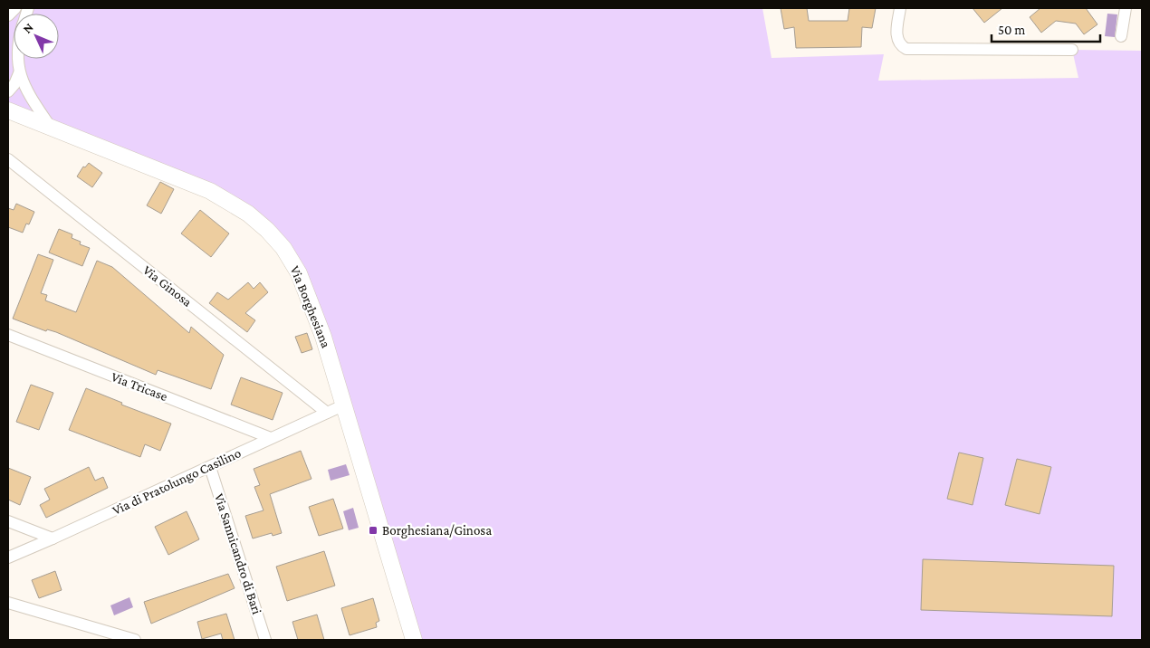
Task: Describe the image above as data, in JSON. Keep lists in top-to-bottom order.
{
  "streets": {
    "street": [
      "Via Ginosa",
      "Via Borghesiana",
      "Via Tricase",
      "Via di Pratolungo Casilino",
      "Via Sannicandro di Bari"
    ]
  },
  "crossings": [
    ["Via Ginosa", "Via di Pratolungo Casilino"],
    ["Via Borghesiana", "Via di Pratolungo Casilino"],
    ["Via Tricase", "Via di Pratolungo Casilino"],
    ["Via di Pratolungo Casilino", "Via Sannicandro di Bari"]
  ],
  "places": {
    "transit": ["Borghesiana/Ginosa"]
  },
  "scale_bar": "50 m",
  "north": "top left"
}
